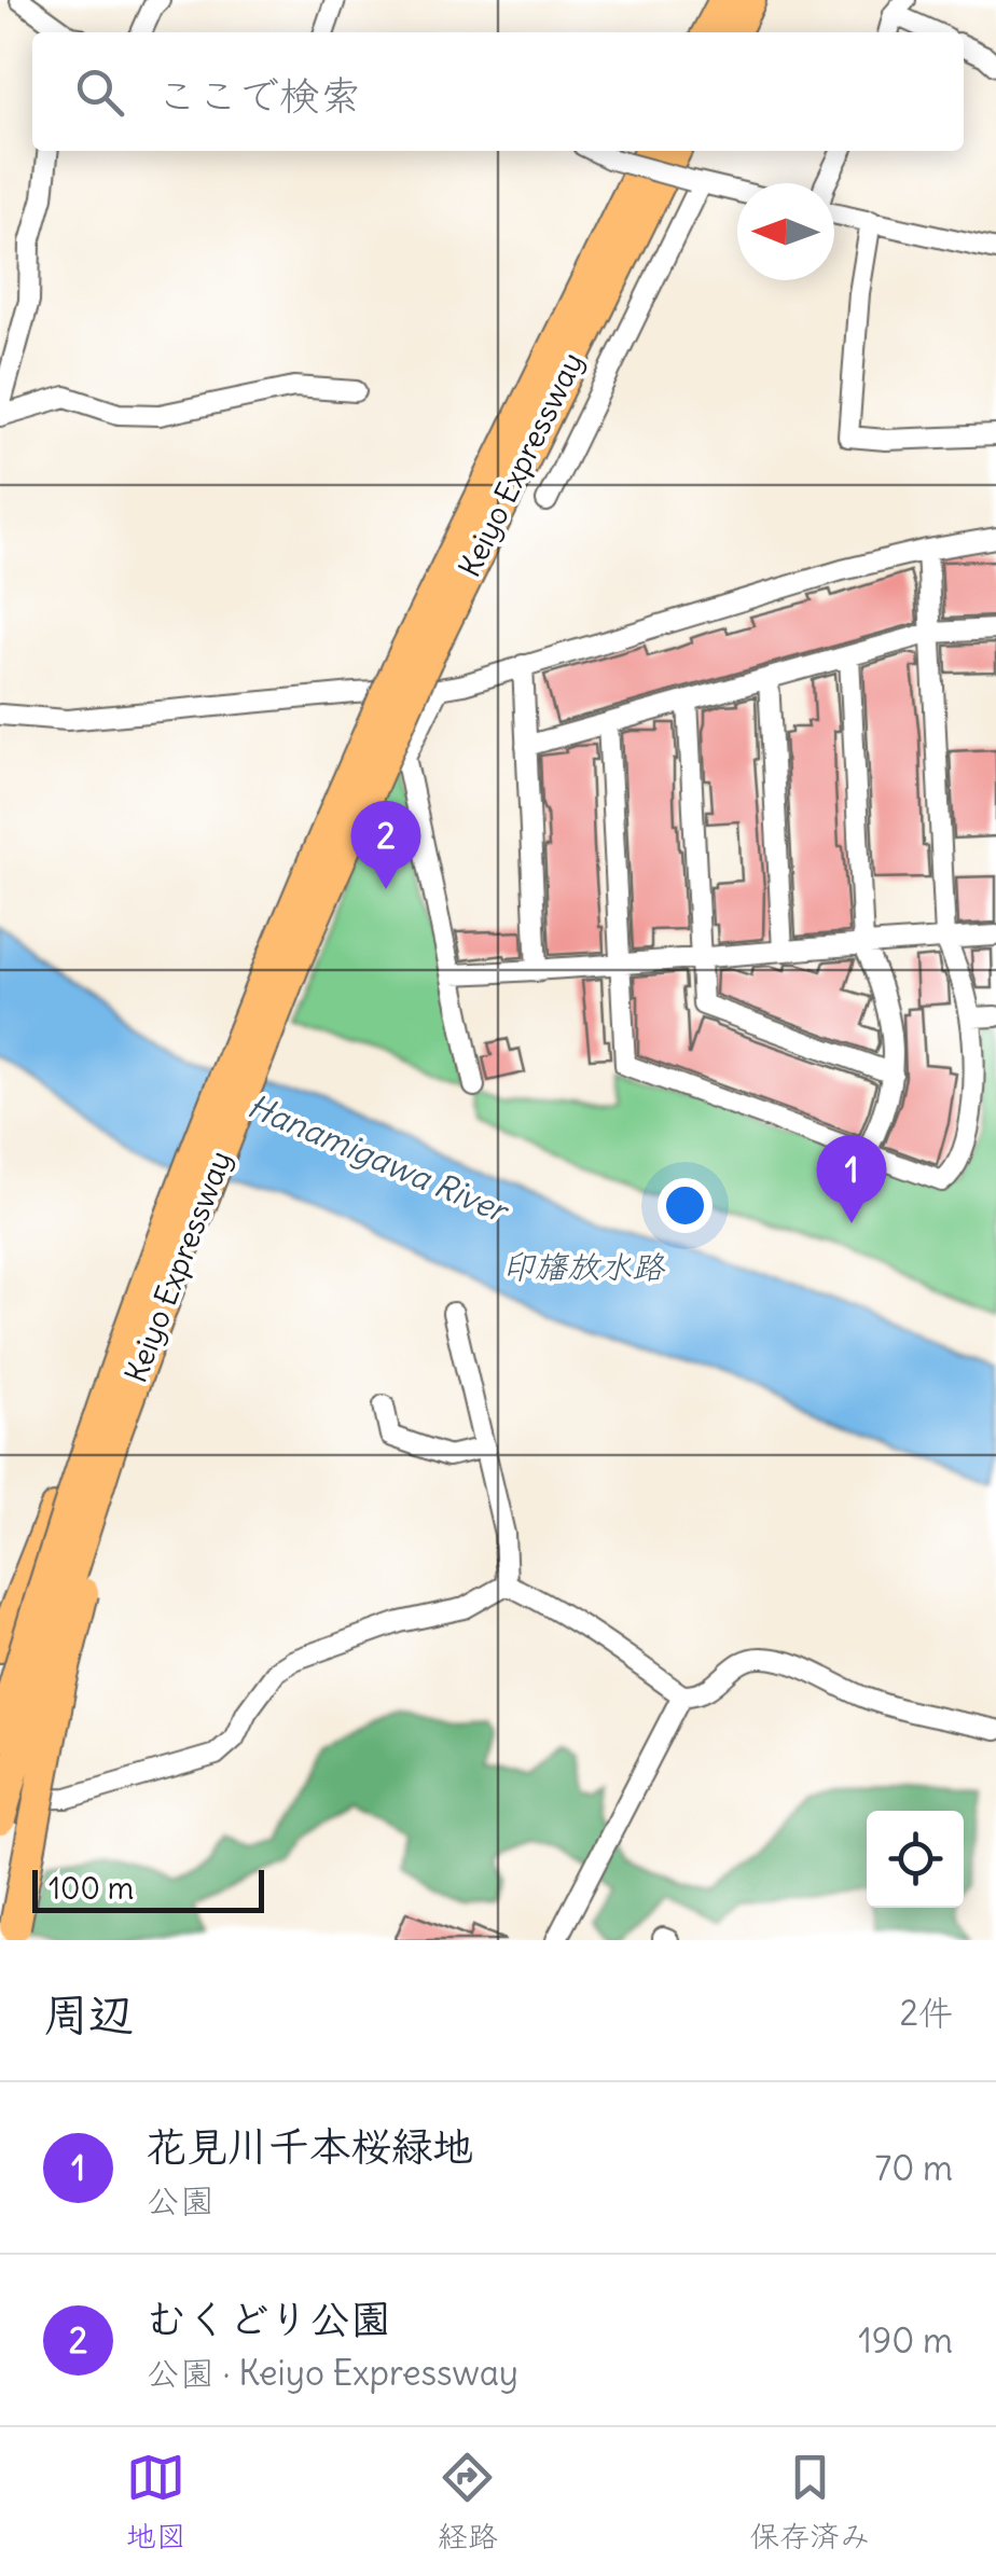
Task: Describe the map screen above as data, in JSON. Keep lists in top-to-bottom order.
{
  "streets": {
    "highway": ["Keiyo Expressway"]
  },
  "water": ["Hanamigawa River", "印旛放水路"],
  "scale_bar": "100 m",
  "north": "left",
  "page": {
    "search": "ここで検索",
    "pins": ["2", "1"],
    "scale": "100 m",
    "heading": ["周辺", "2件"],
    "list": [
      {
        "mark": "1",
        "name": "花見川千本桜緑地",
        "note": "公園",
        "value": "70 m"
      },
      {
        "mark": "2",
        "name": "むくどり公園",
        "note": "公園 · Keiyo Expressway",
        "value": "190 m"
      }
    ],
    "nav": ["地図", "経路", "保存済み"]
  }
}
